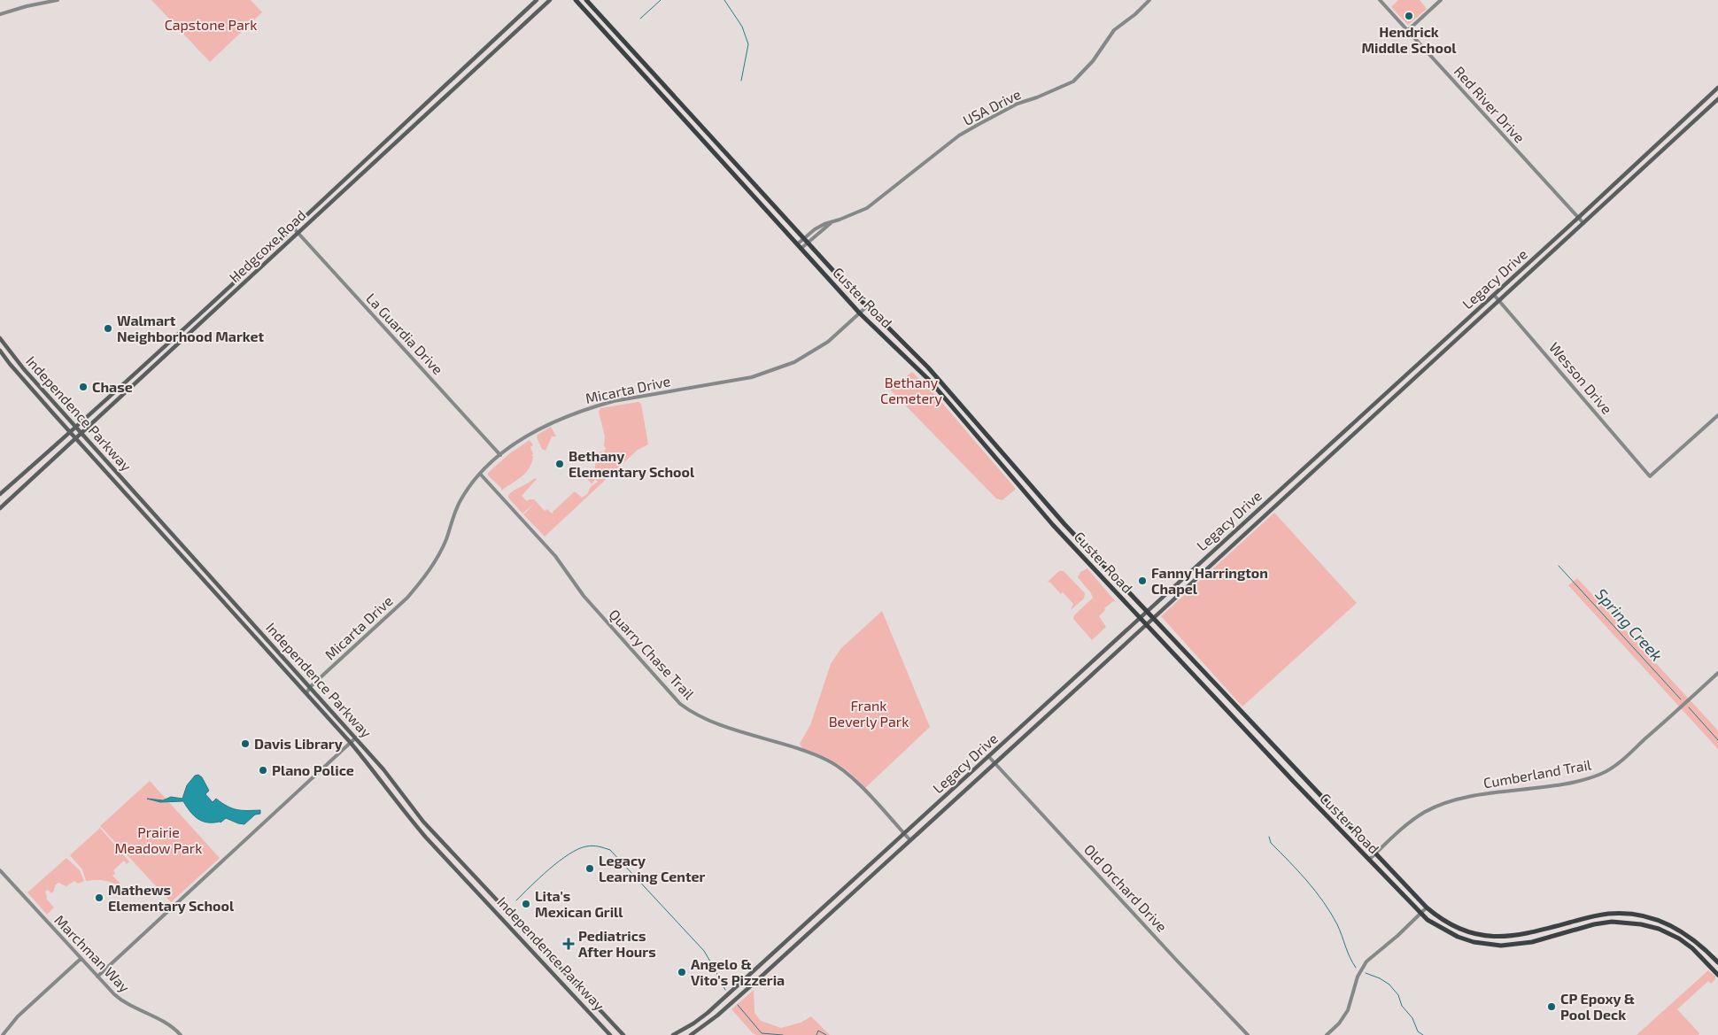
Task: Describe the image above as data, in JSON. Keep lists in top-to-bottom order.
{
  "streets": {
    "main road": [
      "Hedgcoxe Road",
      "Legacy Drive",
      "Custer Road",
      "Independence Parkway"
    ],
    "street": [
      "Red River Drive",
      "USA Drive",
      "La Guardia Drive",
      "Wesson Drive",
      "Micarta Drive",
      "Quarry Chase Trail",
      "Cumberland Trail",
      "Old Orchard Drive",
      "Marchman Way"
    ]
  },
  "crossings": [
    ["Red River Drive", "Legacy Drive"],
    ["USA Drive", "Custer Road"],
    ["Hedgcoxe Road", "La Guardia Drive"],
    ["Hedgcoxe Road", "Independence Parkway"],
    ["Legacy Drive", "Custer Road"],
    ["Legacy Drive", "Wesson Drive"],
    ["Legacy Drive", "Quarry Chase Trail"],
    ["Legacy Drive", "Old Orchard Drive"],
    ["Custer Road", "Micarta Drive"],
    ["Custer Road", "Cumberland Trail"],
    ["La Guardia Drive", "Micarta Drive"],
    ["Micarta Drive", "Independence Parkway"],
    ["Micarta Drive", "Quarry Chase Trail"]
  ],
  "water": ["Spring Creek"],
  "parks": [
    "Capstone Park",
    "Bethany Cemetery",
    "Frank Beverly Park",
    "Prairie Meadow Park"
  ],
  "places": {
    "other": [
      "Hendrick Middle School",
      "Walmart Neighborhood Market",
      "Chase",
      "Bethany Elementary School",
      "Fanny Harrington Chapel",
      "Davis Library",
      "Plano Police",
      "Legacy Learning Center",
      "Mathews Elementary School",
      "Lita's Mexican Grill",
      "Angelo & Vito's Pizzeria",
      "CP Epoxy & Pool Deck"
    ],
    "health": ["Pediatrics After Hours"]
  }
}
